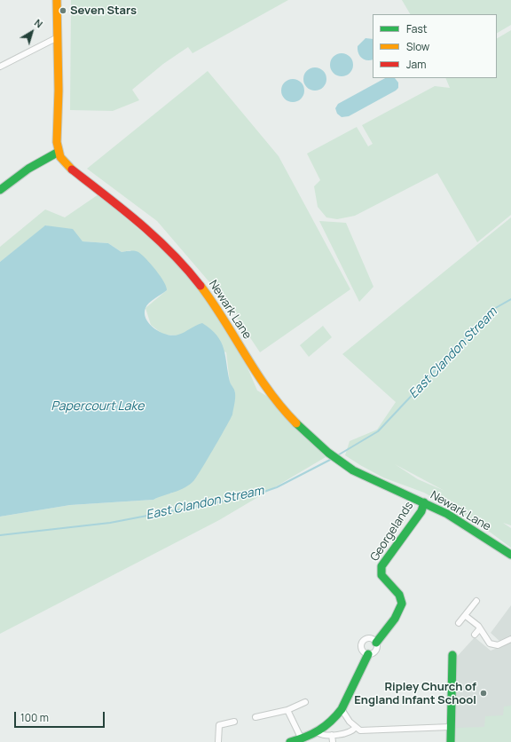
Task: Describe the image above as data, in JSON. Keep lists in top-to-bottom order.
{
  "streets": {
    "main road": ["Newark Lane", "Georgelands"]
  },
  "crossings": [
    ["Newark Lane", "Georgelands"]
  ],
  "water": ["East Clandon Stream", "Papercourt Lake"],
  "places": ["Seven Stars", "Ripley Church of England Infant School"],
  "legend": ["Fast", "Slow", "Jam"],
  "scale_bar": "100 m",
  "north": "top right"
}
